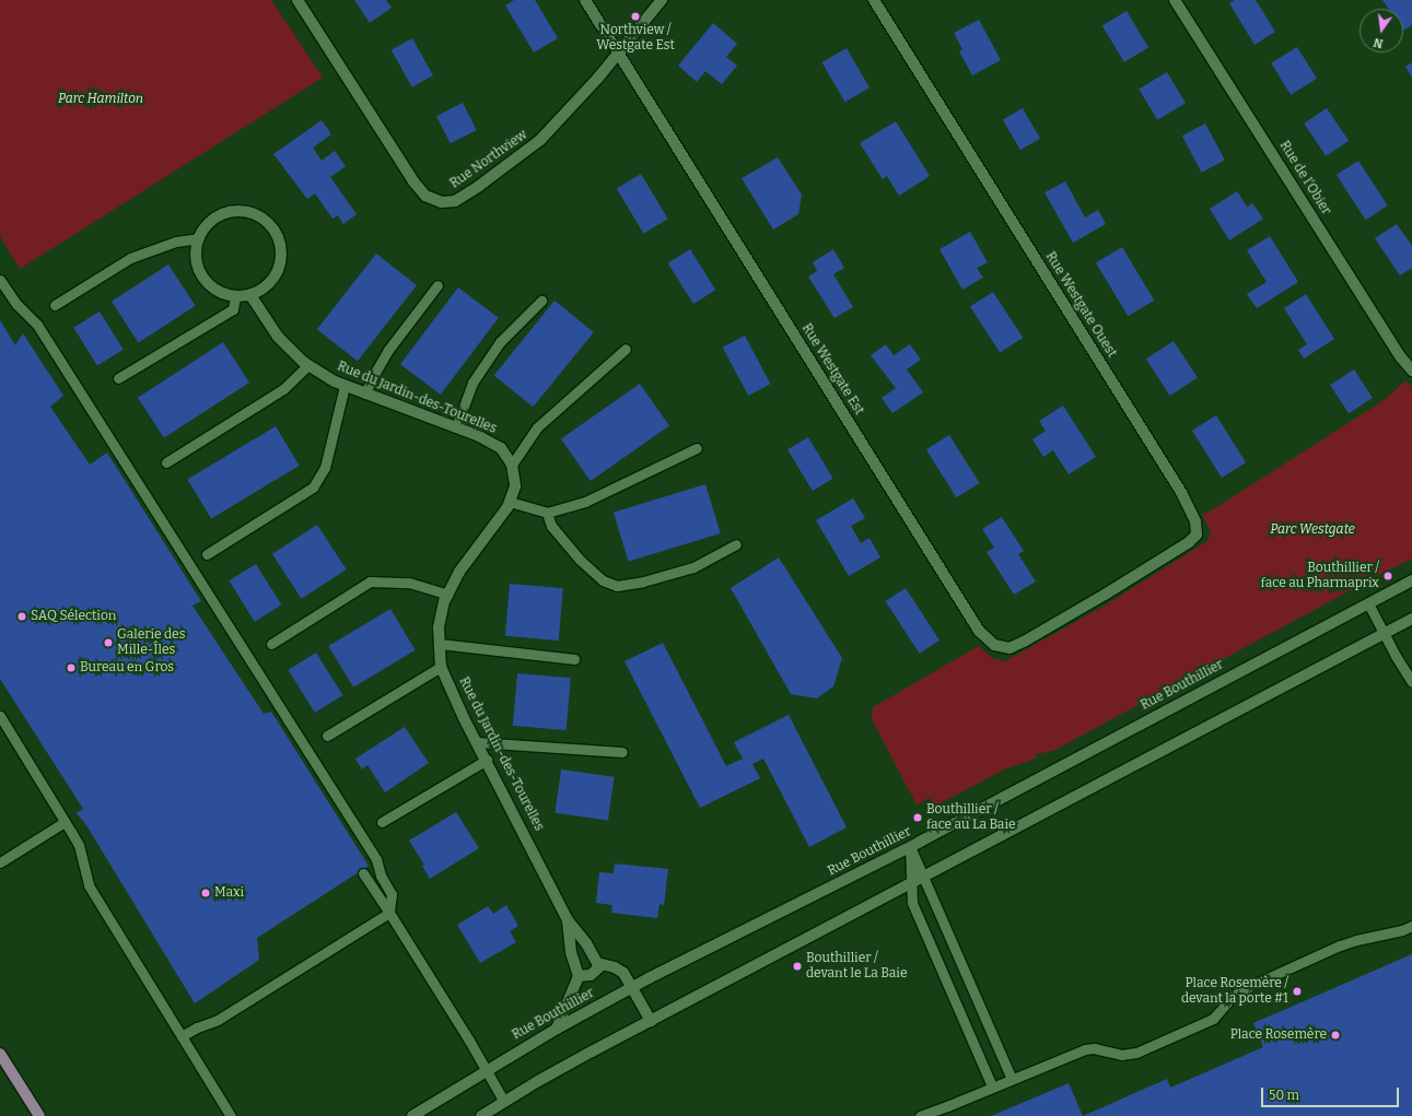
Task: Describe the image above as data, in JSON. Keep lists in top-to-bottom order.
{
  "streets": {
    "street": [
      "Rue Northview",
      "Rue de l'Obier",
      "Rue Westgate Ouest",
      "Rue Westgate Est",
      "Rue du Jardin-des-Tourelles",
      "Rue Bouthillier"
    ]
  },
  "crossings": [
    ["Rue Northview", "Rue Westgate Est"],
    ["Rue Westgate Ouest", "Rue Westgate Est"]
  ],
  "parks": ["Parc Hamilton", "Parc Westgate"],
  "places": [
    "Northview / Westgate Est",
    "Bouthillier / face au Pharmaprix",
    "SAQ Sélection",
    "Galerie des Mille-Îles",
    "Bureau en Gros",
    "Bouthillier / face au La Baie",
    "Maxi",
    "Bouthillier / devant le La Baie",
    "Place Rosemère / devant la porte #1",
    "Place Rosemère"
  ],
  "scale_bar": "50 m",
  "north": "bottom"
}
